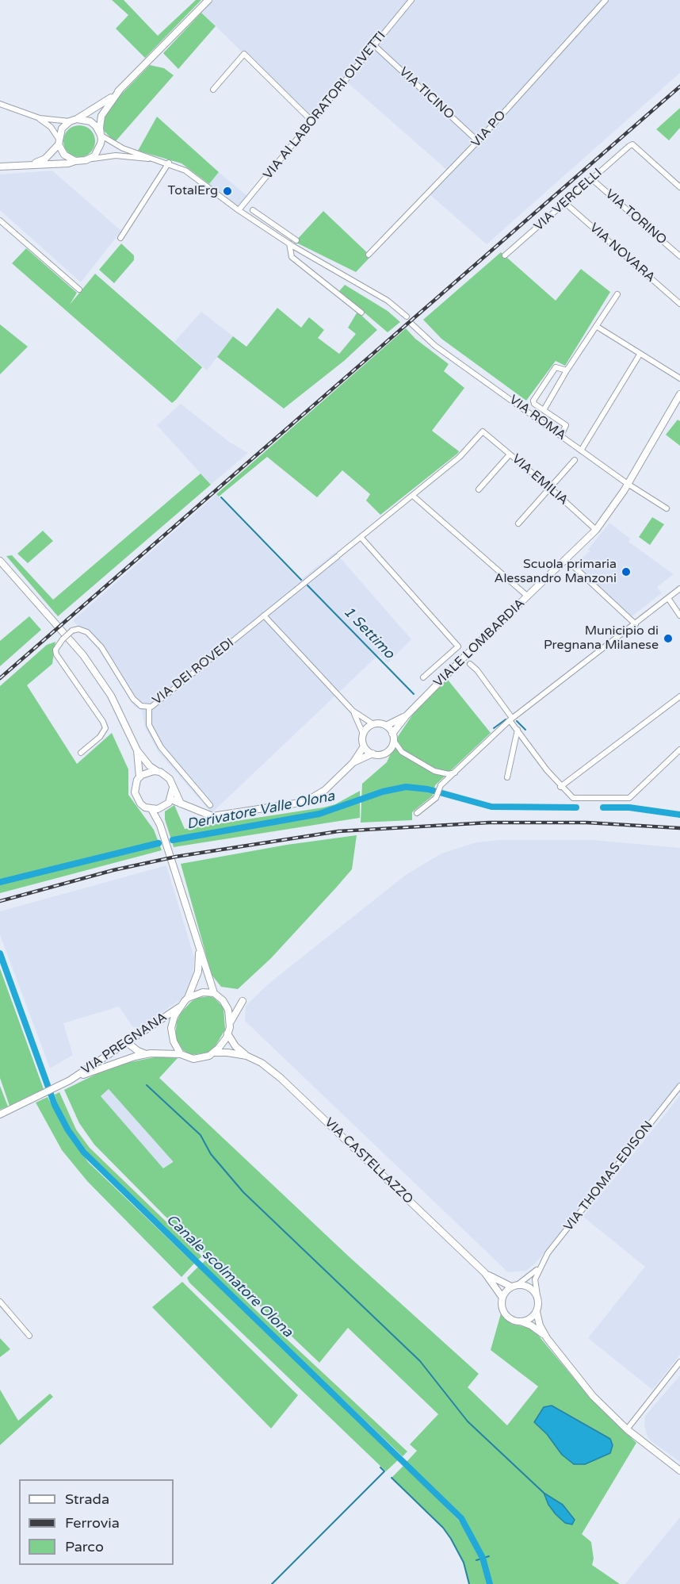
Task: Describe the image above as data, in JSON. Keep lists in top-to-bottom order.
{
  "streets": {
    "street": [
      "VIA TICINO",
      "VIA AI LABORATORI OLIVETTI",
      "VIA PO",
      "VIA VERCELLI",
      "VIA TORINO",
      "VIA NOVARA",
      "VIA ROMA",
      "VIA EMILIA",
      "VIALE LOMBARDIA",
      "VIA DEI ROVEDI",
      "VIA PREGNANA",
      "VIA CASTELLAZZO",
      "VIA THOMAS EDISON"
    ]
  },
  "crossings": [
    ["VIA TICINO", "VIA AI LABORATORI OLIVETTI"],
    ["VIA TICINO", "VIA PO"],
    ["VIA VERCELLI", "VIA TORINO"],
    ["VIA VERCELLI", "VIA NOVARA"],
    ["VIA ROMA", "VIALE LOMBARDIA"],
    ["VIA EMILIA", "VIALE LOMBARDIA"],
    ["VIA EMILIA", "VIA DEI ROVEDI"],
    ["VIA PREGNANA", "VIA CASTELLAZZO"]
  ],
  "water": ["1 Settimo", "Derivatore Valle Olona", "Canale scolmatore Olona"],
  "places": ["TotalErg", "Scuola primaria Alessandro Manzoni", "Municipio di Pregnana Milanese"],
  "legend": ["Strada", "Ferrovia", "Parco"]
}
